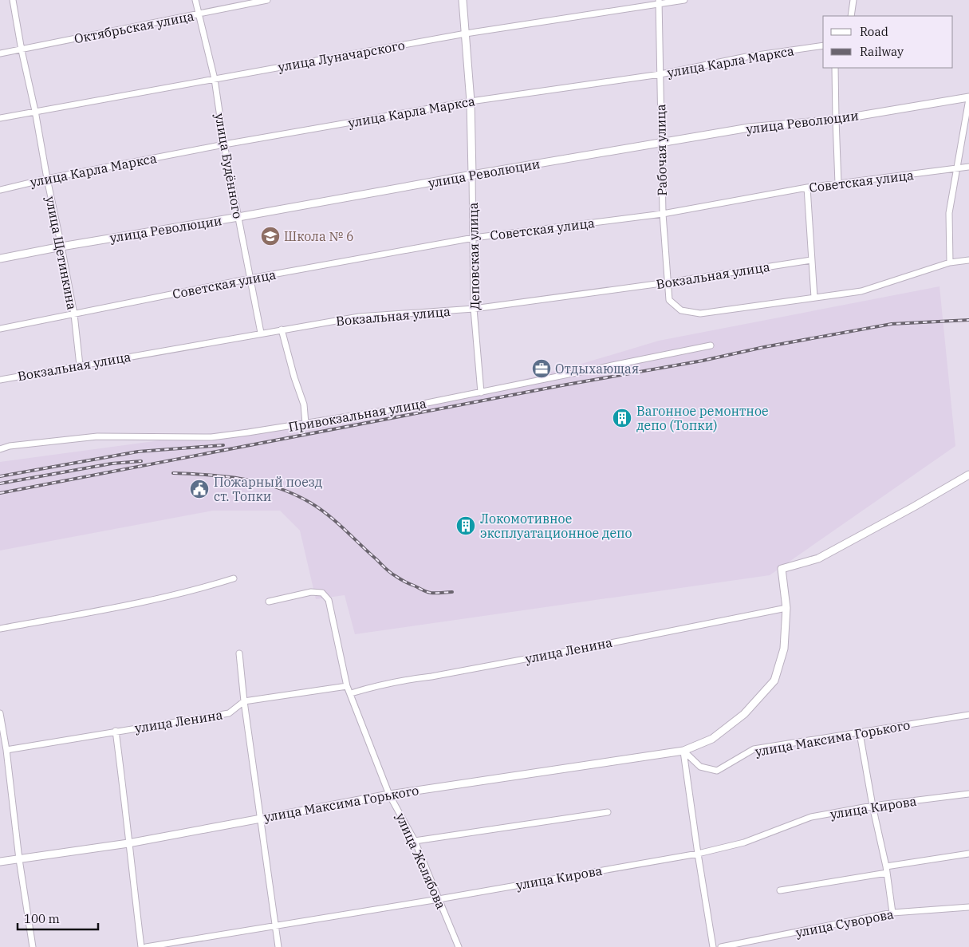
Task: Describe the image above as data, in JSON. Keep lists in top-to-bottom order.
{
  "streets": {
    "street": [
      "Октябрьская улица",
      "улица Луначарского",
      "улица Карла Маркса",
      "улица Революции",
      "Рабочая улица",
      "улица Будённого",
      "Советская улица",
      "улица Щетинкина",
      "Деповская улица",
      "Вокзальная улица",
      "Привокзальная улица",
      "улица Ленина",
      "улица Максима Горького",
      "улица Кирова",
      "улица Желябова",
      "улица Суворова"
    ]
  },
  "crossings": [
    ["Октябрьская улица", "улица Будённого"],
    ["Октябрьская улица", "улица Щетинкина"],
    ["улица Луначарского", "Рабочая улица"],
    ["улица Луначарского", "улица Будённого"],
    ["улица Луначарского", "улица Щетинкина"],
    ["улица Луначарского", "Деповская улица"],
    ["улица Карла Маркса", "Рабочая улица"],
    ["улица Карла Маркса", "улица Будённого"],
    ["улица Карла Маркса", "улица Щетинкина"],
    ["улица Карла Маркса", "Деповская улица"],
    ["улица Революции", "Рабочая улица"],
    ["улица Революции", "улица Будённого"],
    ["улица Революции", "улица Щетинкина"],
    ["улица Революции", "Деповская улица"],
    ["Рабочая улица", "Советская улица"],
    ["Рабочая улица", "Вокзальная улица"],
    ["улица Будённого", "Советская улица"],
    ["улица Будённого", "Вокзальная улица"],
    ["Советская улица", "улица Щетинкина"],
    ["Советская улица", "Деповская улица"],
    ["улица Щетинкина", "Вокзальная улица"],
    ["Деповская улица", "Вокзальная улица"],
    ["Деповская улица", "Привокзальная улица"],
    ["улица Ленина", "улица Максима Горького"],
    ["улица Ленина", "улица Желябова"],
    ["улица Максима Горького", "улица Желябова"],
    ["улица Кирова", "улица Желябова"]
  ],
  "places": {
    "school or university": ["Школа № 6"],
    "office": ["Отдыхающая"],
    "building": ["Вагонное ремонтное депо (Топки)", "Локомотивное эксплуатационное депо"],
    "public building": ["Пожарный поезд ст. Топки"]
  },
  "legend": ["Road", "Railway"],
  "scale_bar": "100 m"
}
